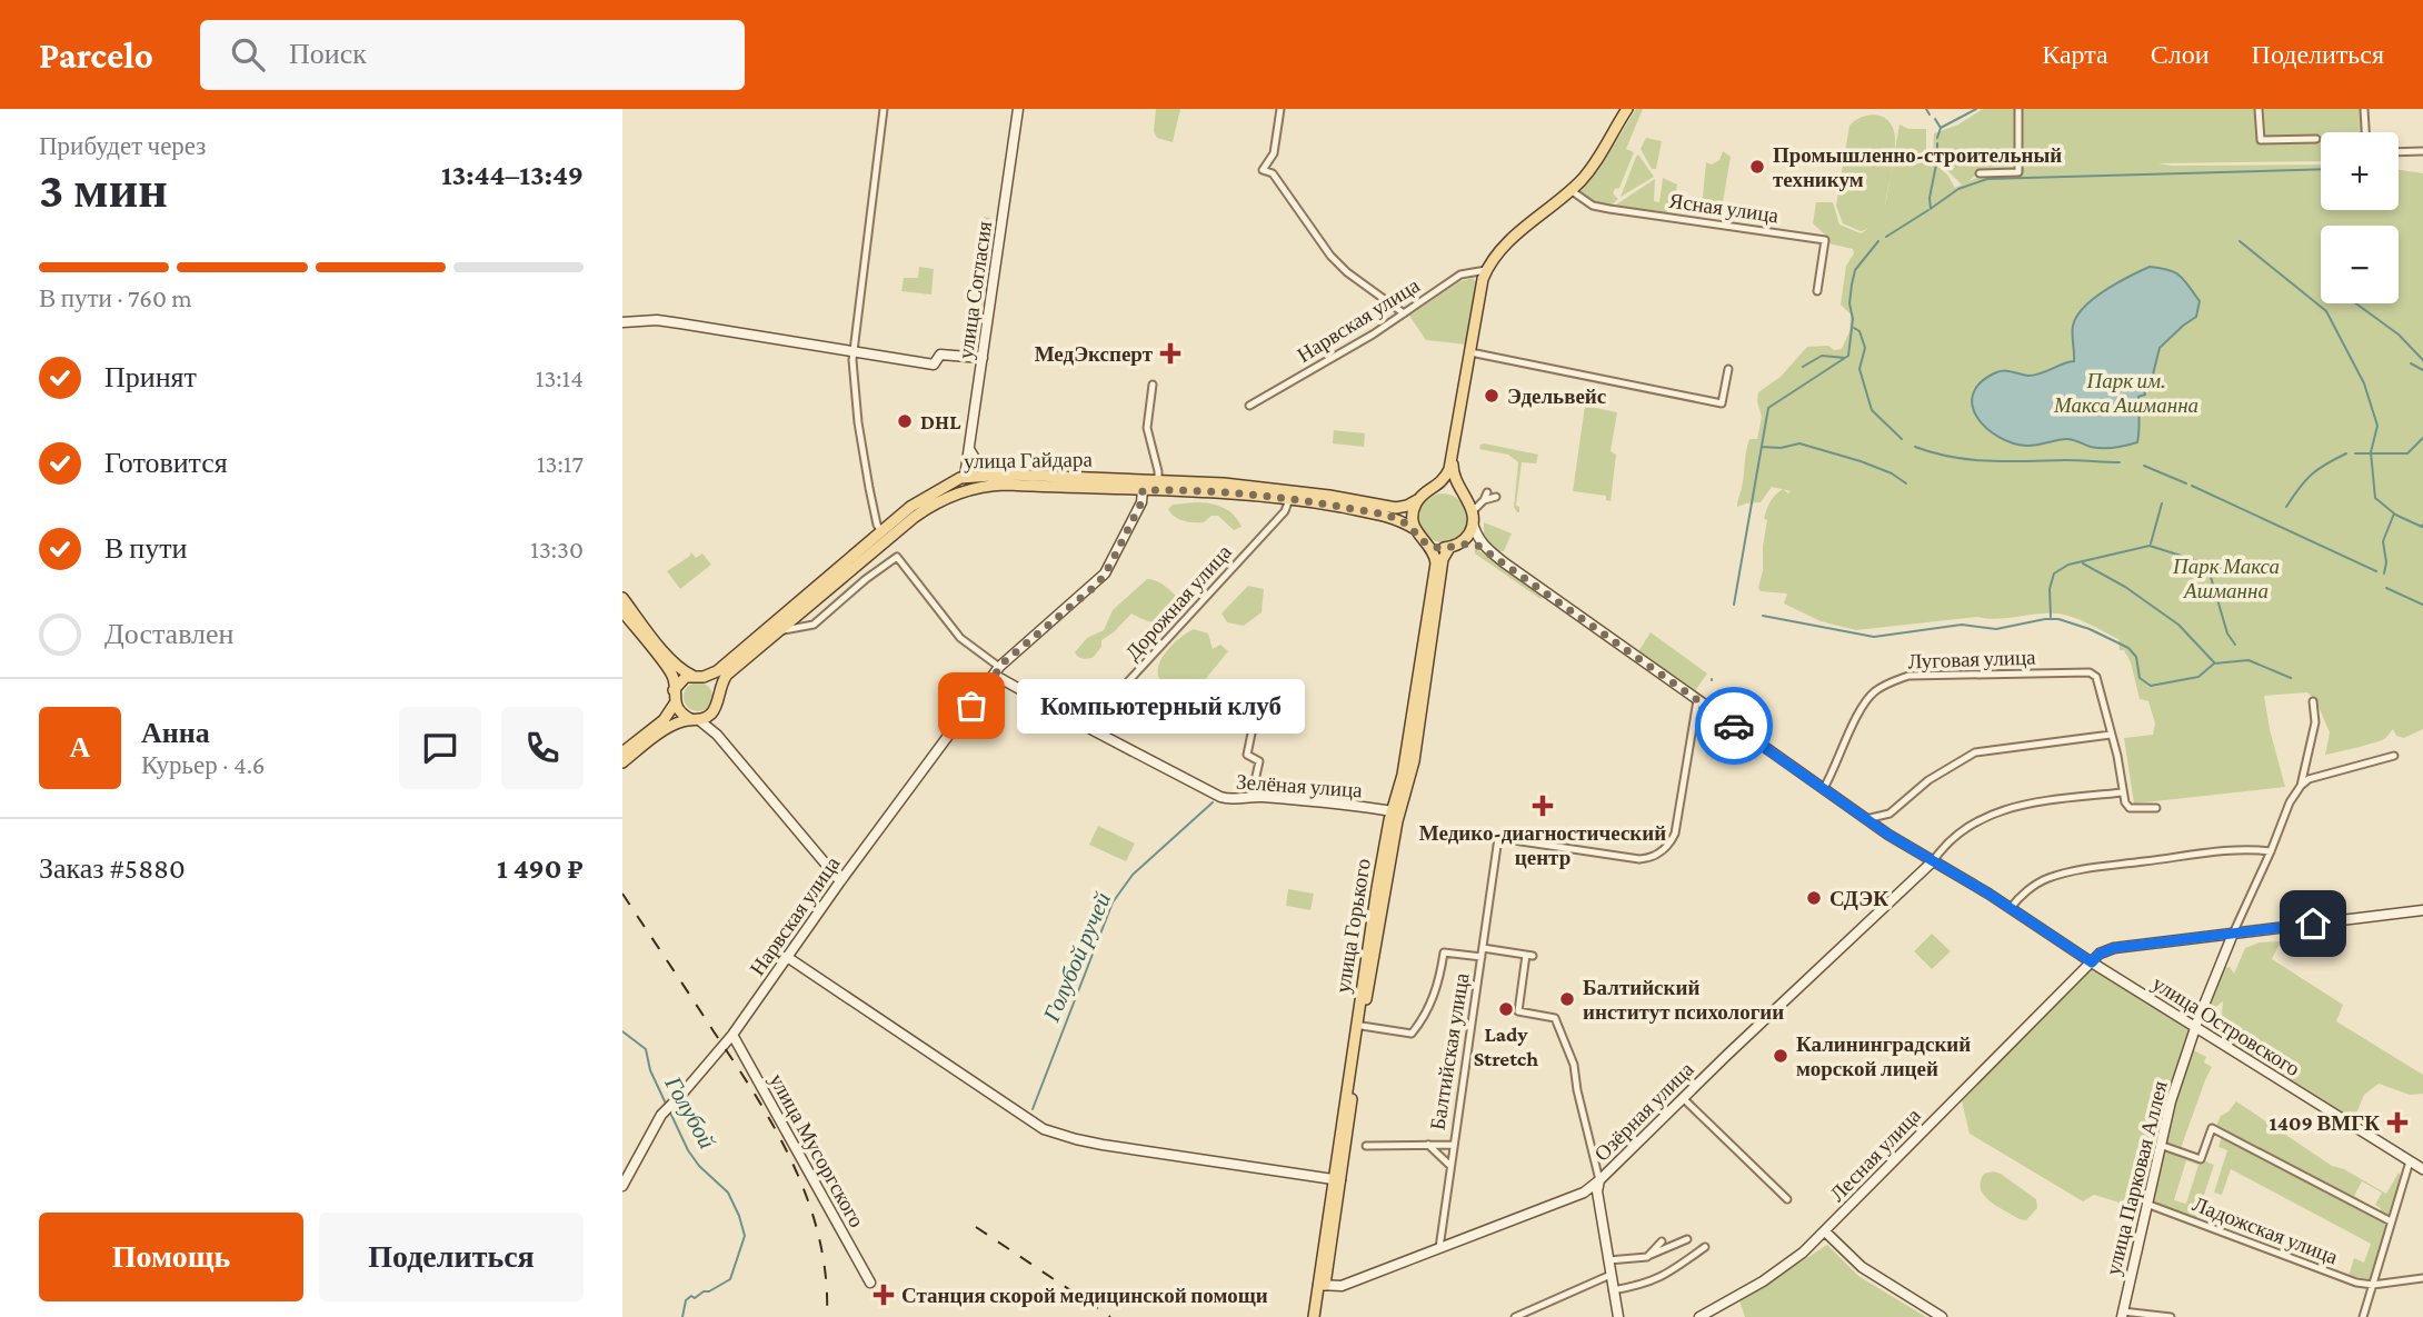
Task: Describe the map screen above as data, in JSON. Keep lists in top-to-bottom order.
{
  "streets": {
    "main road": ["улица Гайдара", "улица Горького"],
    "street": [
      "Ясная улица",
      "улица Согласия",
      "Нарвская улица",
      "Дорожная улица",
      "Луговая улица",
      "Зелёная улица",
      "улица Островского",
      "Балтийская улица",
      "Озёрная улица",
      "улица Мусоргского",
      "Лесная улица",
      "улица Парковая Аллея",
      "Ладожская улица"
    ]
  },
  "crossings": [
    ["улица Согласия", "улица Гайдара"],
    ["Нарвская улица", "улица Гайдара"],
    ["Нарвская улица", "Зелёная улица"],
    ["Нарвская улица", "улица Мусоргского"],
    ["улица Гайдара", "Дорожная улица"],
    ["улица Гайдара", "улица Горького"],
    ["Дорожная улица", "Зелёная улица"],
    ["Зелёная улица", "улица Горького"],
    ["улица Горького", "Озёрная улица"],
    ["улица Островского", "Озёрная улица"],
    ["улица Островского", "Лесная улица"],
    ["улица Островского", "улица Парковая Аллея"],
    ["Балтийская улица", "Озёрная улица"],
    ["Лесная улица", "улица Парковая Аллея"],
    ["улица Парковая Аллея", "Ладожская улица"]
  ],
  "water": ["Голубой ручей", "Голубой"],
  "parks": ["Парк им. Макса Ашманна", "Парк Макса Ашманна"],
  "places": {
    "other": [
      "Промышленно-строительный техникум",
      "Эдельвейс",
      "DHL",
      "Компьютерный клуб",
      "СДЭК",
      "Балтийский институт психологии",
      "Lady Stretch",
      "Калининградский морской лицей"
    ],
    "health": [
      "МедЭксперт",
      "Медико-диагностический центр",
      "1409 ВМГК",
      "Станция скорой медицинской помощи"
    ]
  },
  "page": {
    "header": "Parcelo",
    "search": "Поиск",
    "nav": ["Карта", "Слои", "Поделиться"],
    "heading": ["3 мин", "Прибудет через", "13:44–13:49"],
    "panel": [
      "Анна",
      "Курьер · 4.6",
      "Заказ #5880",
      "1 490 ₽"
    ],
    "map_buttons": ["+", "−"],
    "bar": "В пути · 760 m",
    "list": [
      ["Принят", "13:14"],
      ["Готовится", "13:17"],
      ["В пути", "13:30"],
      "Доставлен"
    ],
    "bubble": "Компьютерный клуб",
    "round": "А",
    "buttons": ["Помощь", "Поделиться"]
  }
}
